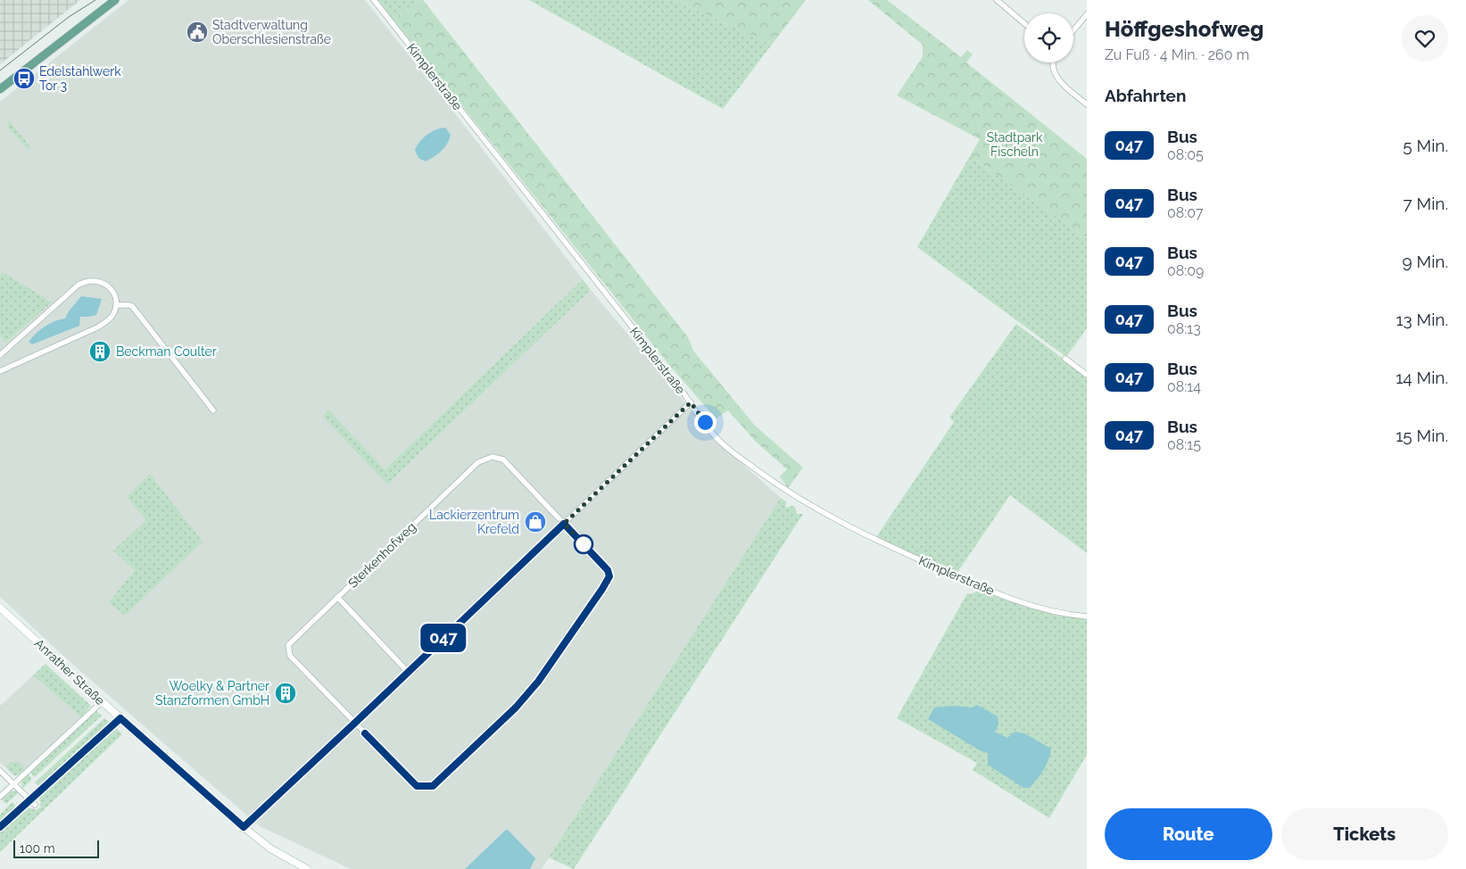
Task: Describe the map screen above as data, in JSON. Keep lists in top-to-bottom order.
{
  "streets": {
    "main road": ["Anrather Straße"],
    "street": ["Kimplerstraße", "Sterkenhofweg"]
  },
  "parks": ["Stadtpark Fischeln"],
  "places": {
    "public building": ["Stadtverwaltung Oberschlesienstraße"],
    "bus stop": ["Edelstahlwerk Tor 3"],
    "building": ["Beckman Coulter", "Woelky & Partner Stanzformen GmbH"],
    "shop": ["Lackierzentrum Krefeld"]
  },
  "lines": ["bus line 047"],
  "scale_bar": "100 m",
  "page": {
    "on_map": "047",
    "heading": [
      ["Höffgeshofweg", "Zu Fuß · 4 Min. · 260 m"],
      "Abfahrten"
    ],
    "list": [
      {
        "mark": "047",
        "name": "Bus",
        "note": "08:05",
        "value": "5 Min."
      },
      {
        "mark": "047",
        "name": "Bus",
        "note": "08:07",
        "value": "7 Min."
      },
      {
        "mark": "047",
        "name": "Bus",
        "note": "08:09",
        "value": "9 Min."
      },
      {
        "mark": "047",
        "name": "Bus",
        "note": "08:13",
        "value": "13 Min."
      },
      {
        "mark": "047",
        "name": "Bus",
        "note": "08:14",
        "value": "14 Min."
      },
      {
        "mark": "047",
        "name": "Bus",
        "note": "08:15",
        "value": "15 Min."
      }
    ],
    "buttons": ["Route", "Tickets"],
    "scale": "100 m"
  }
}
